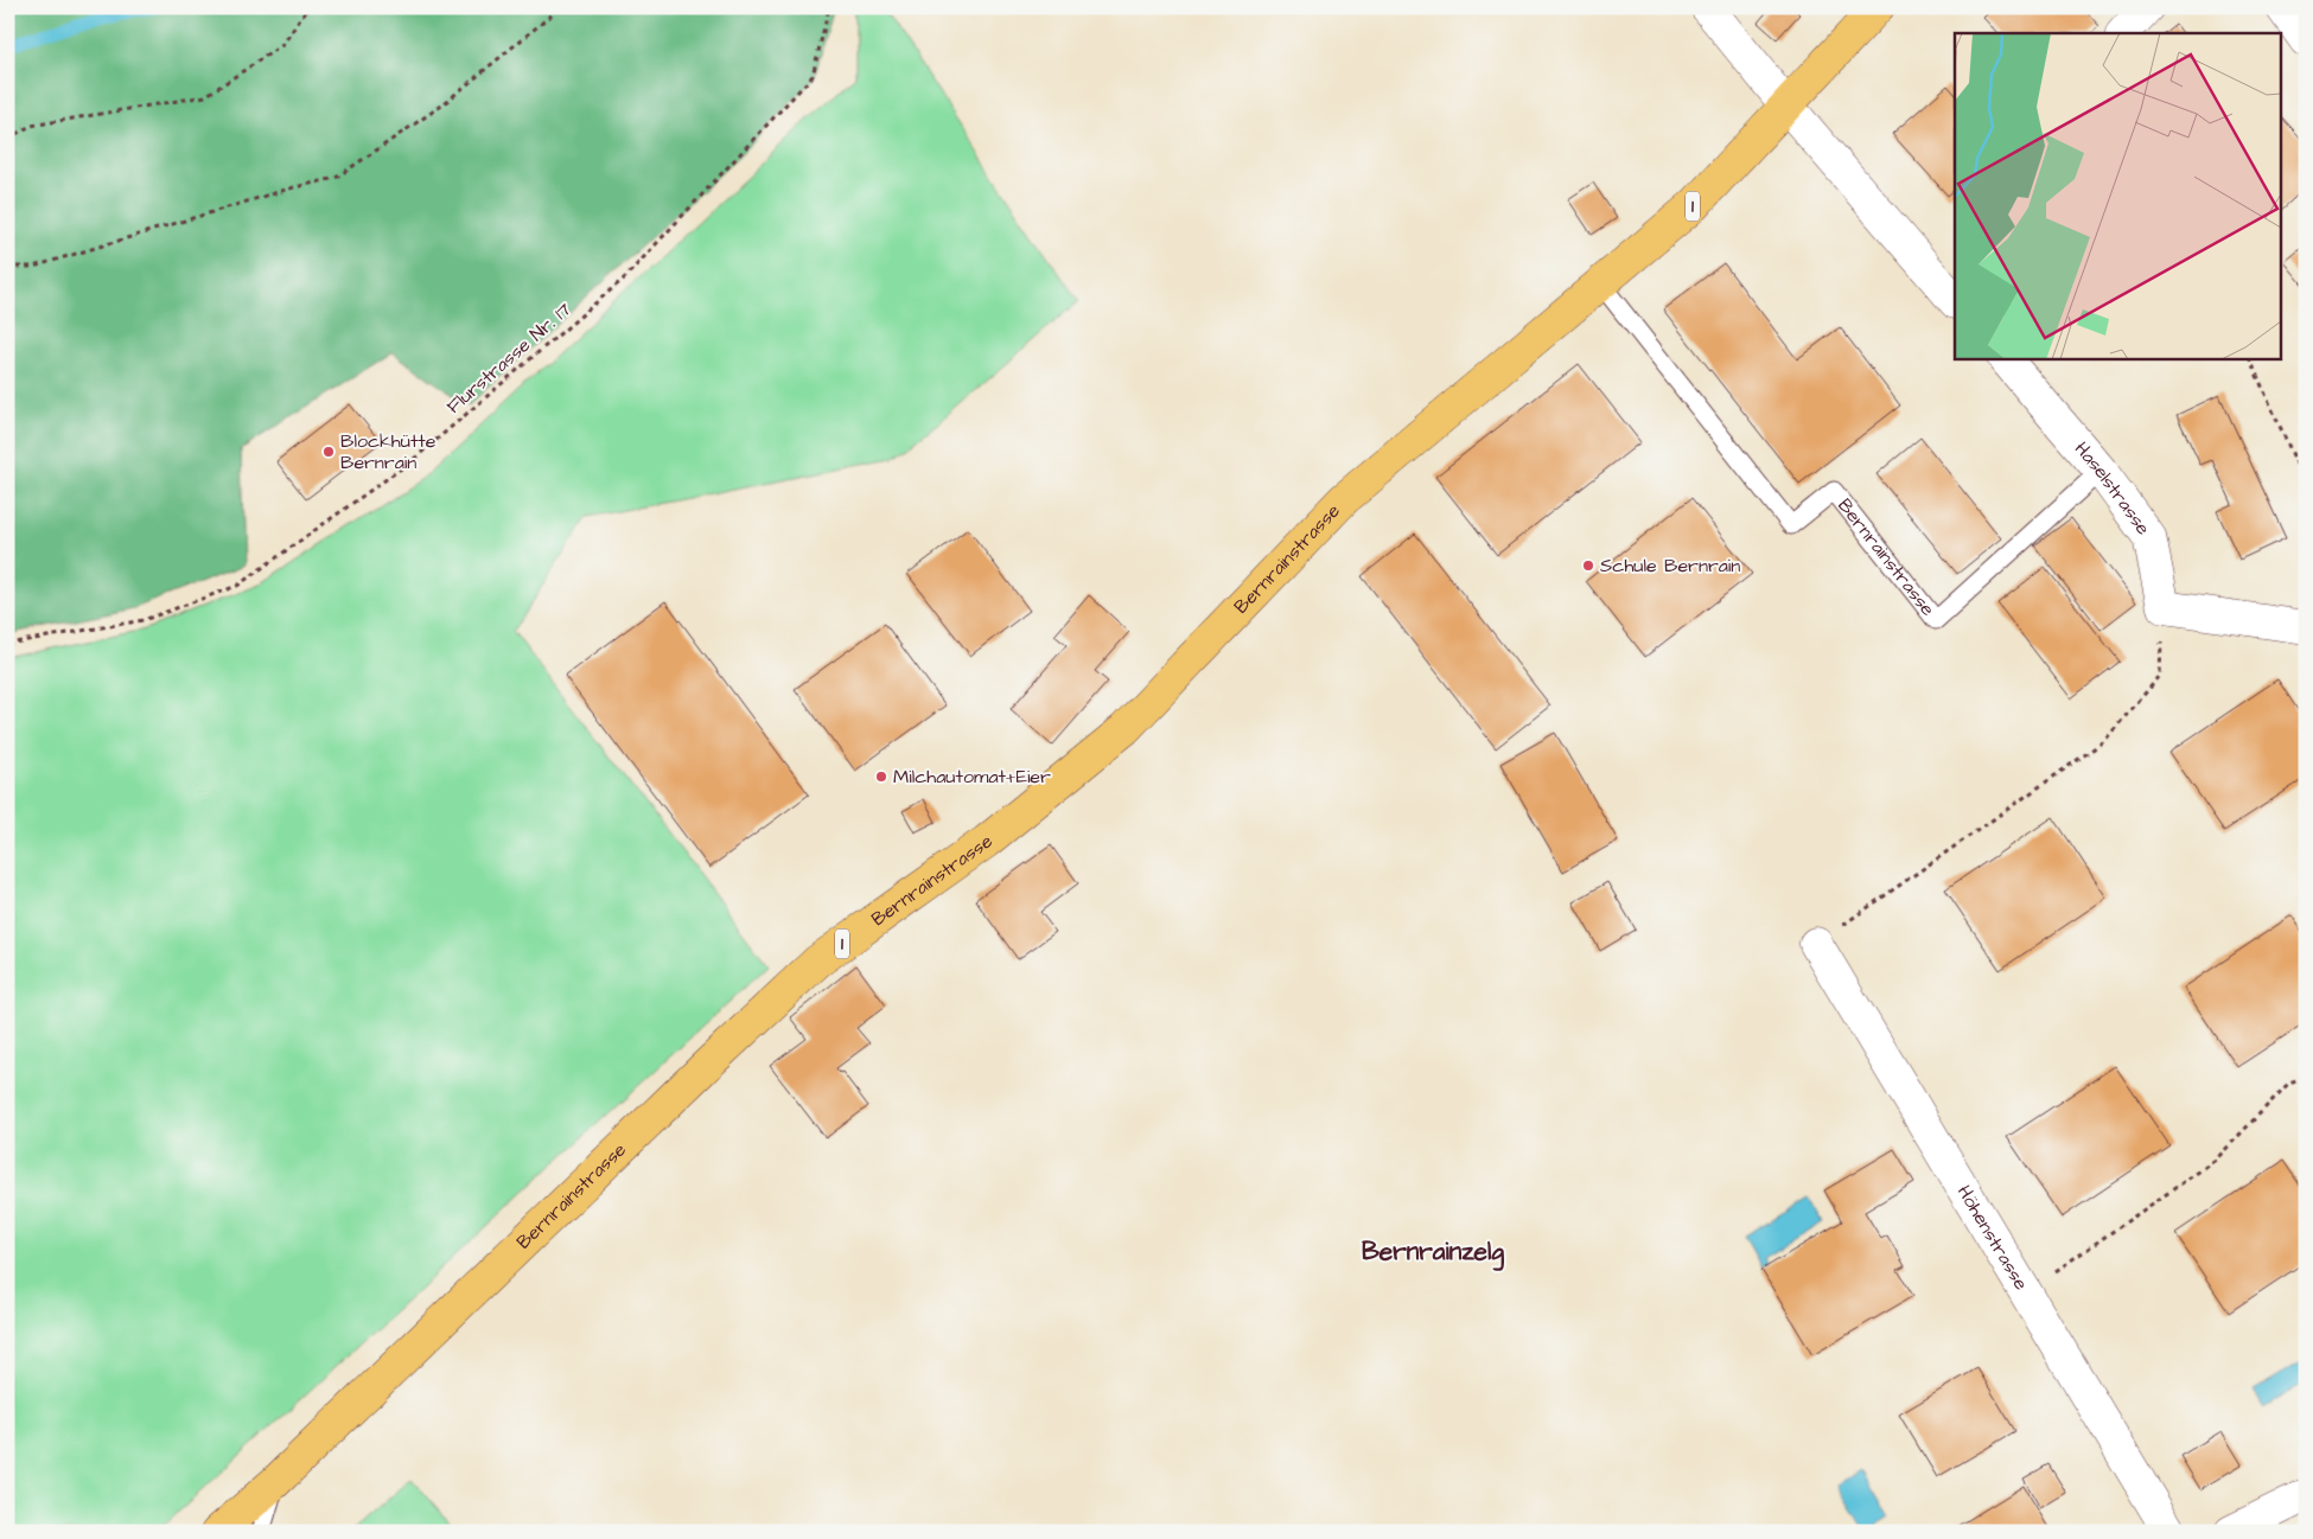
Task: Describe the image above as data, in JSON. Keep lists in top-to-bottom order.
{
  "streets": {
    "main road": ["1", "Bernrainstrasse"],
    "street": ["Haselstrasse", "Höhenstrasse"],
    "path": ["Flurstrasse Nr. 17"]
  },
  "crossings": [
    ["Haselstrasse", "Bernrainstrasse"]
  ],
  "districts": ["Bernrainzelg"],
  "places": ["Blockhütte Bernrain", "Schule Bernrain", "Milchautomat+Eier"]
}
